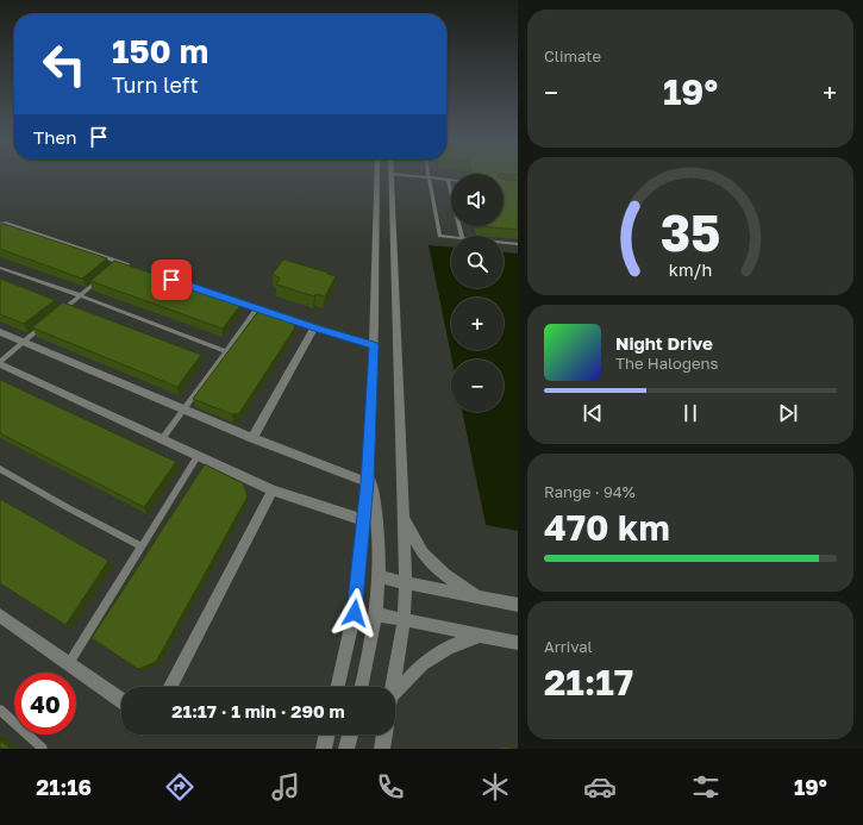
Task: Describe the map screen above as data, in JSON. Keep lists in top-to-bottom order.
{
  "page": {
    "tile": [
      "Climate",
      ["Range · 94%", "470 km"],
      ["Arrival", "21:17"]
    ],
    "turn": ["150 m", "Turn left"],
    "heat": ["−", "19°", "+"],
    "then": "Then",
    "map_buttons": ["+", "−"],
    "song": ["Night Drive", "The Halogens"],
    "limit": "40",
    "trip": "21:17 · 1 min · 290 m",
    "tabs": ["21:16", "19°"],
    "gauge": ["35", "km/h"]
  }
}
